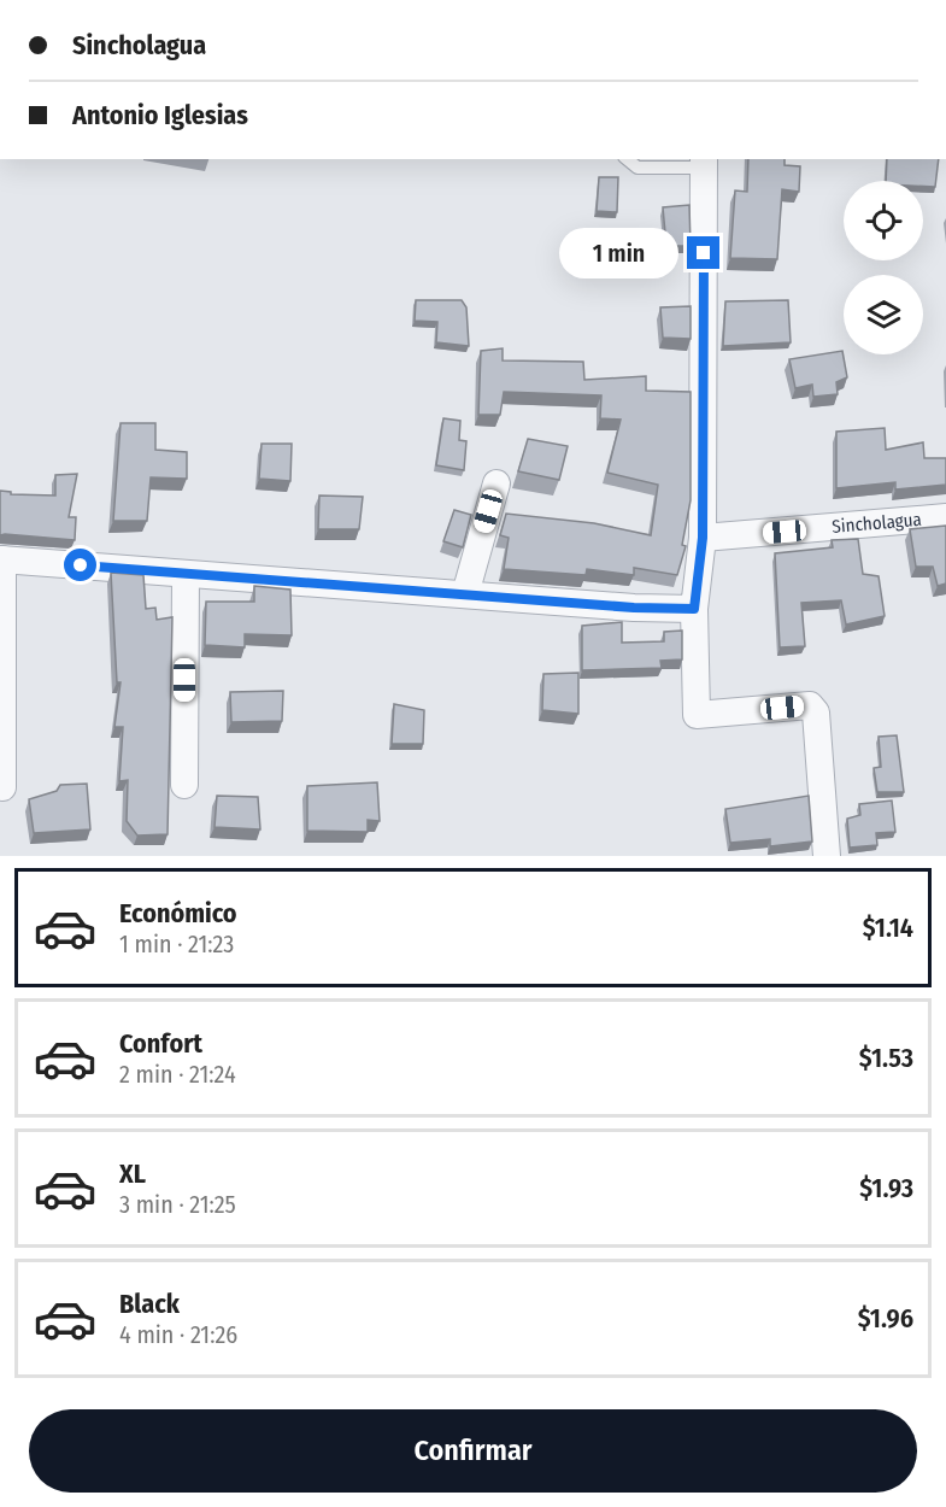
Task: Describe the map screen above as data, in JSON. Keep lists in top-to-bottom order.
{
  "streets": {
    "street": ["Sincholagua"]
  },
  "page": {
    "banner": ["Sincholagua", "Antonio Iglesias"],
    "bubble": "1 min",
    "list": [
      {
        "name": "Económico",
        "note": "1 min · 21:23",
        "value": "$1.14"
      },
      {
        "name": "Confort",
        "note": "2 min · 21:24",
        "value": "$1.53"
      },
      {
        "name": "XL",
        "note": "3 min · 21:25",
        "value": "$1.93"
      },
      {
        "name": "Black",
        "note": "4 min · 21:26",
        "value": "$1.96"
      }
    ],
    "buttons": "Confirmar"
  }
}
